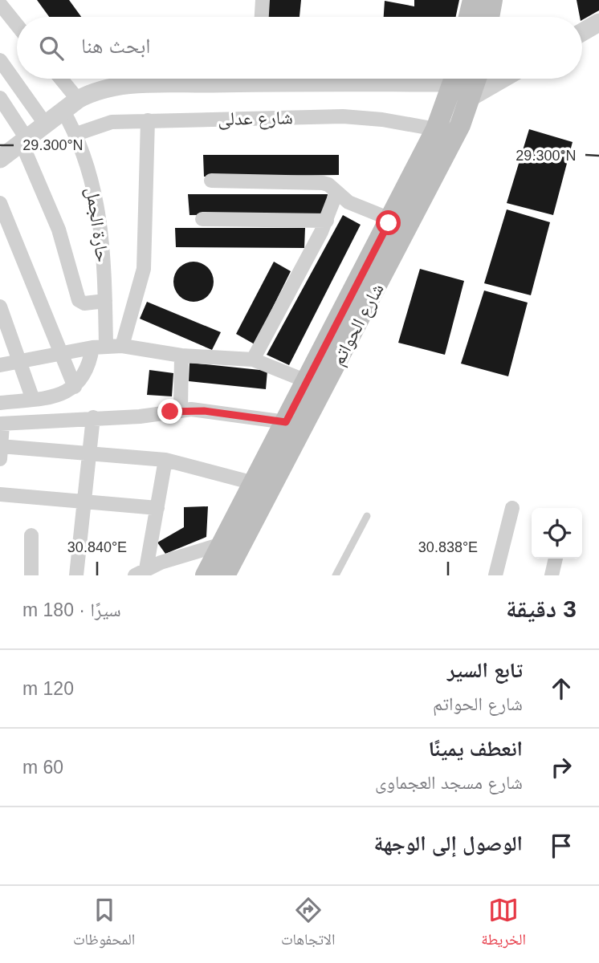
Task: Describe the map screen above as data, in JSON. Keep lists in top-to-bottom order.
{
  "streets": {
    "main road": ["شارع الحواتم"],
    "street": ["شارع عدلى", "حارة الجمل"]
  },
  "crossings": [
    ["شارع عدلى", "حارة الجمل"],
    ["شارع عدلى", "شارع الحواتم"]
  ],
  "page": {
    "search": "ابحث هنا",
    "heading": ["3 دقيقة", "سيرًا · 180 m"],
    "list": [
      ["تابع السير", "شارع الحواتم", "120 m"],
      ["انعطف يمينًا", "شارع مسجد العجماوى", "60 m"],
      "الوصول إلى الوجهة"
    ],
    "nav": ["الخريطة", "الاتجاهات", "المحفوظات"]
  },
  "coordinates": ["29.300°N", "30.840°E", "30.838°E"]
}
